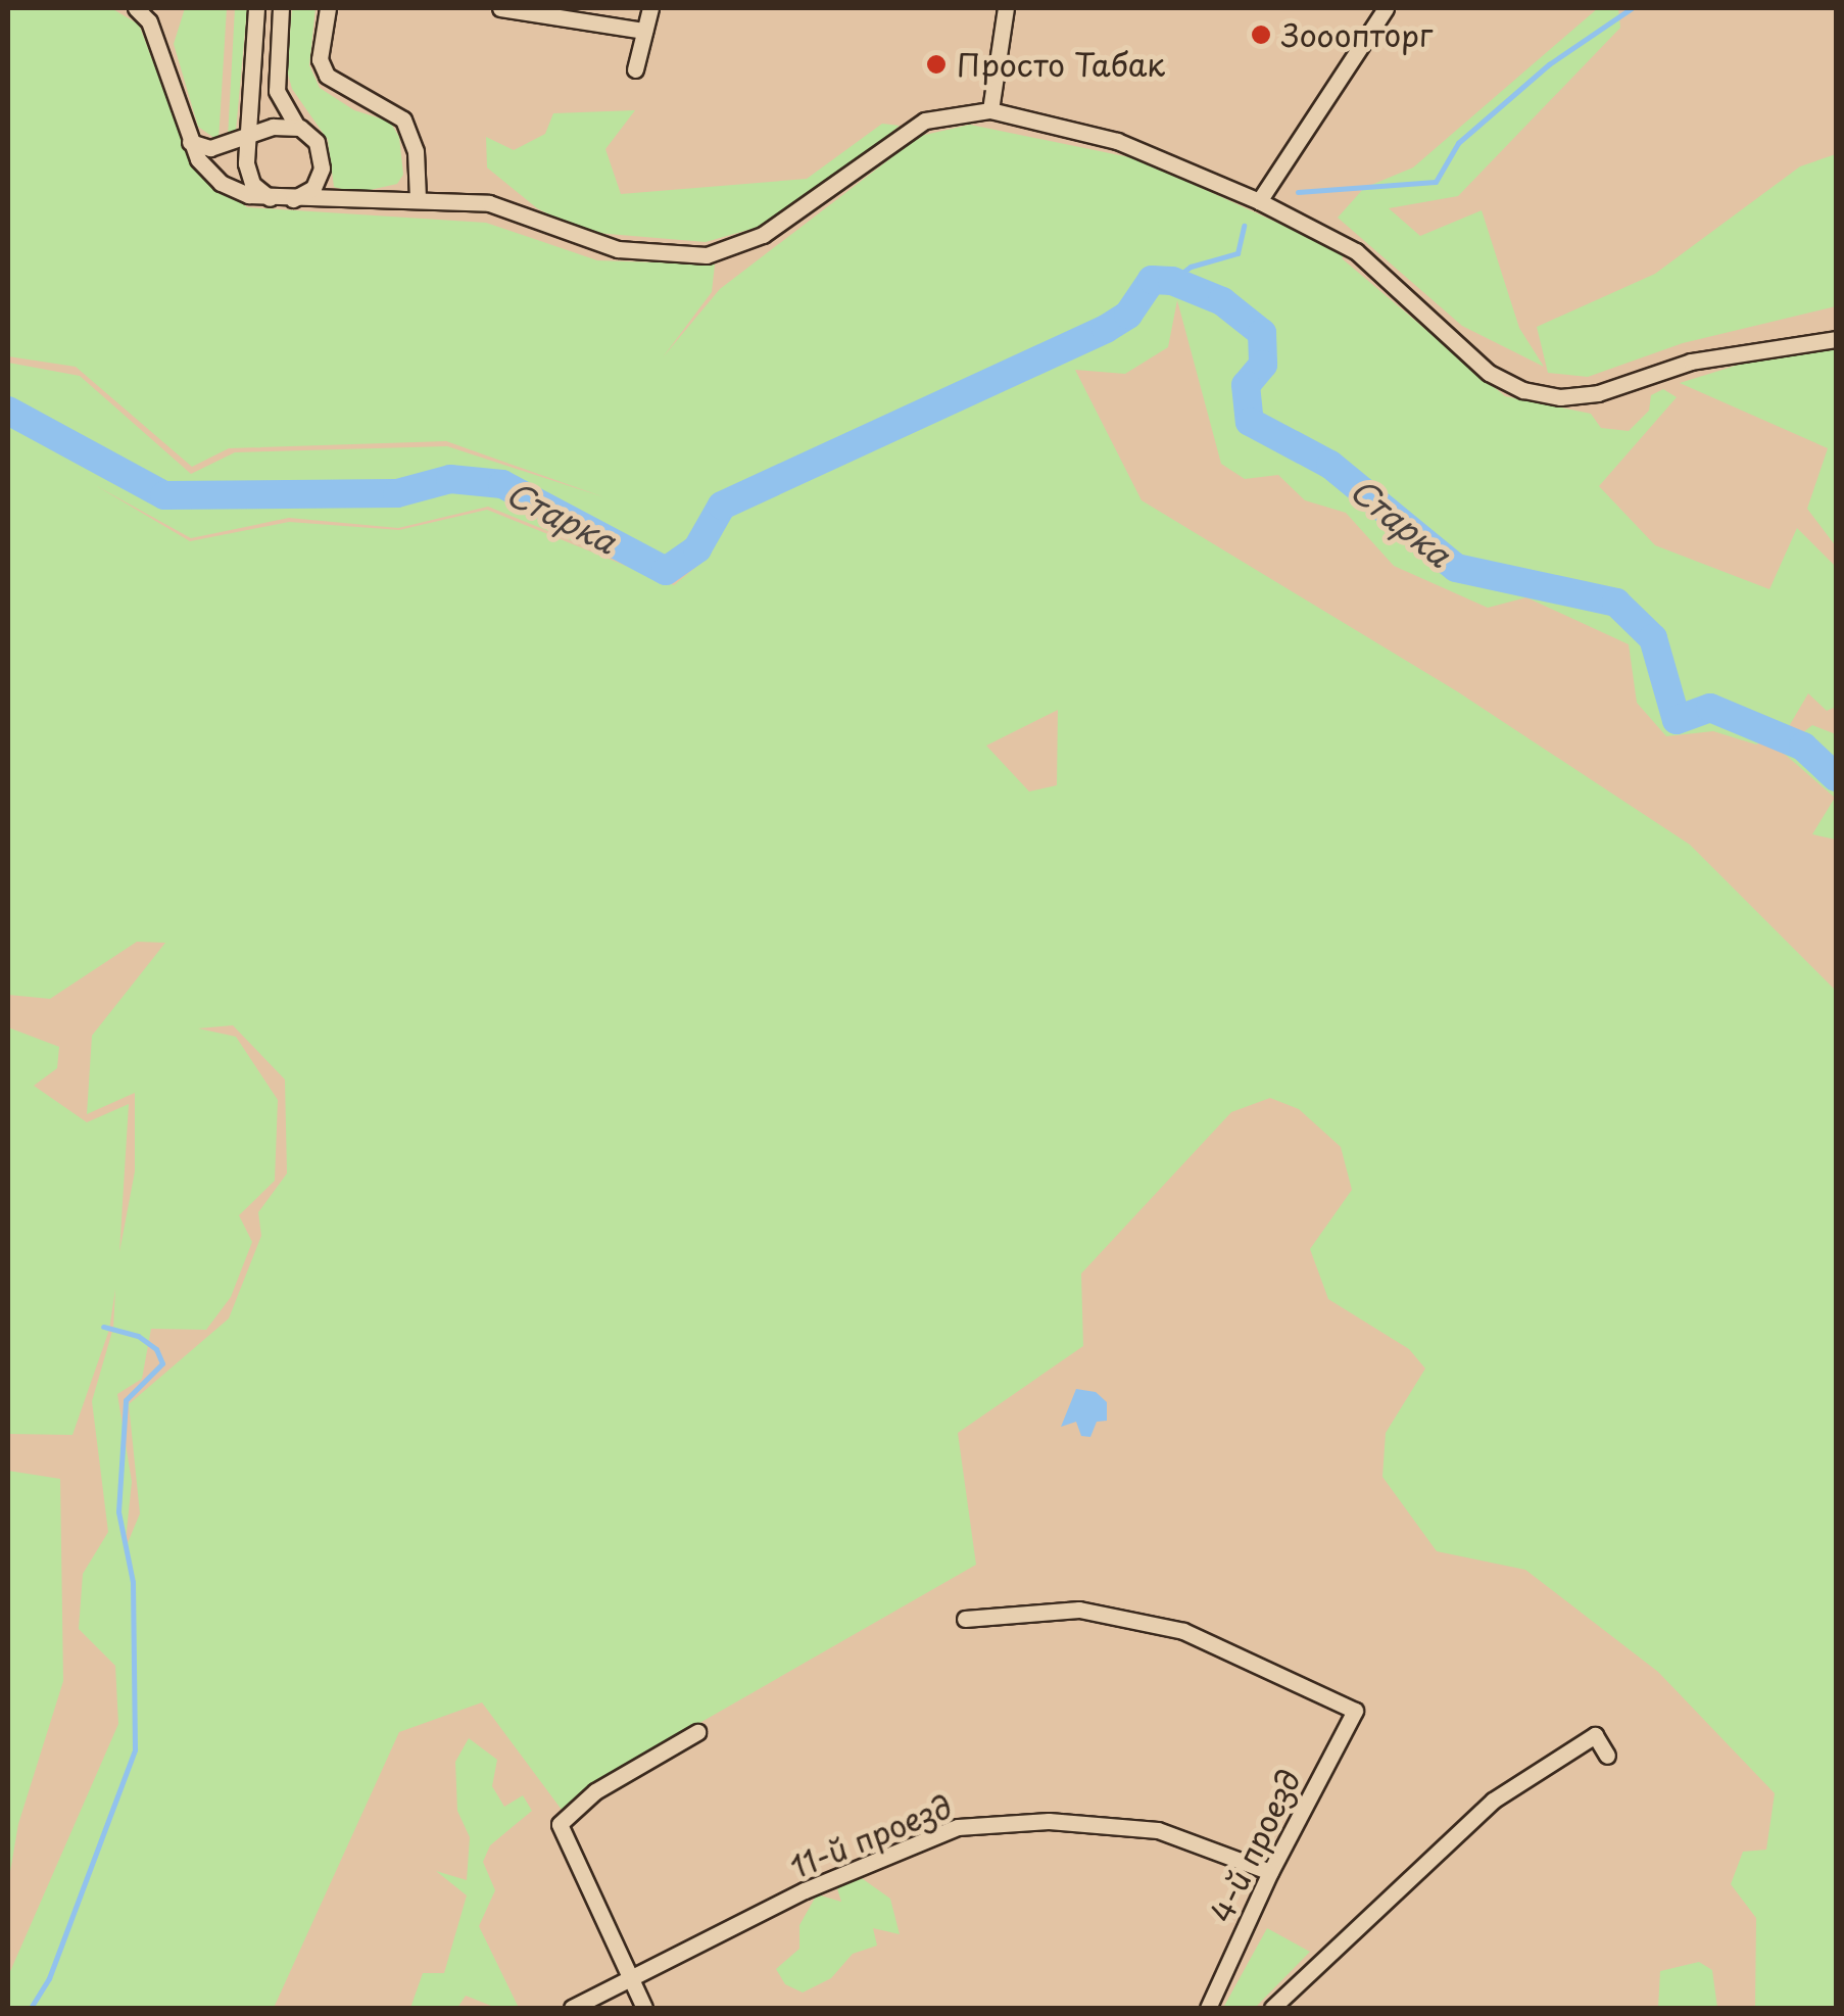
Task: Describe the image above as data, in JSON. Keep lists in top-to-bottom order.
{
  "streets": {
    "street": ["11-й проезд", "4-й проезд"]
  },
  "crossings": [
    ["11-й проезд", "4-й проезд"]
  ],
  "water": ["Старка"],
  "places": ["Зооопторг", "Просто Табак"]
}
